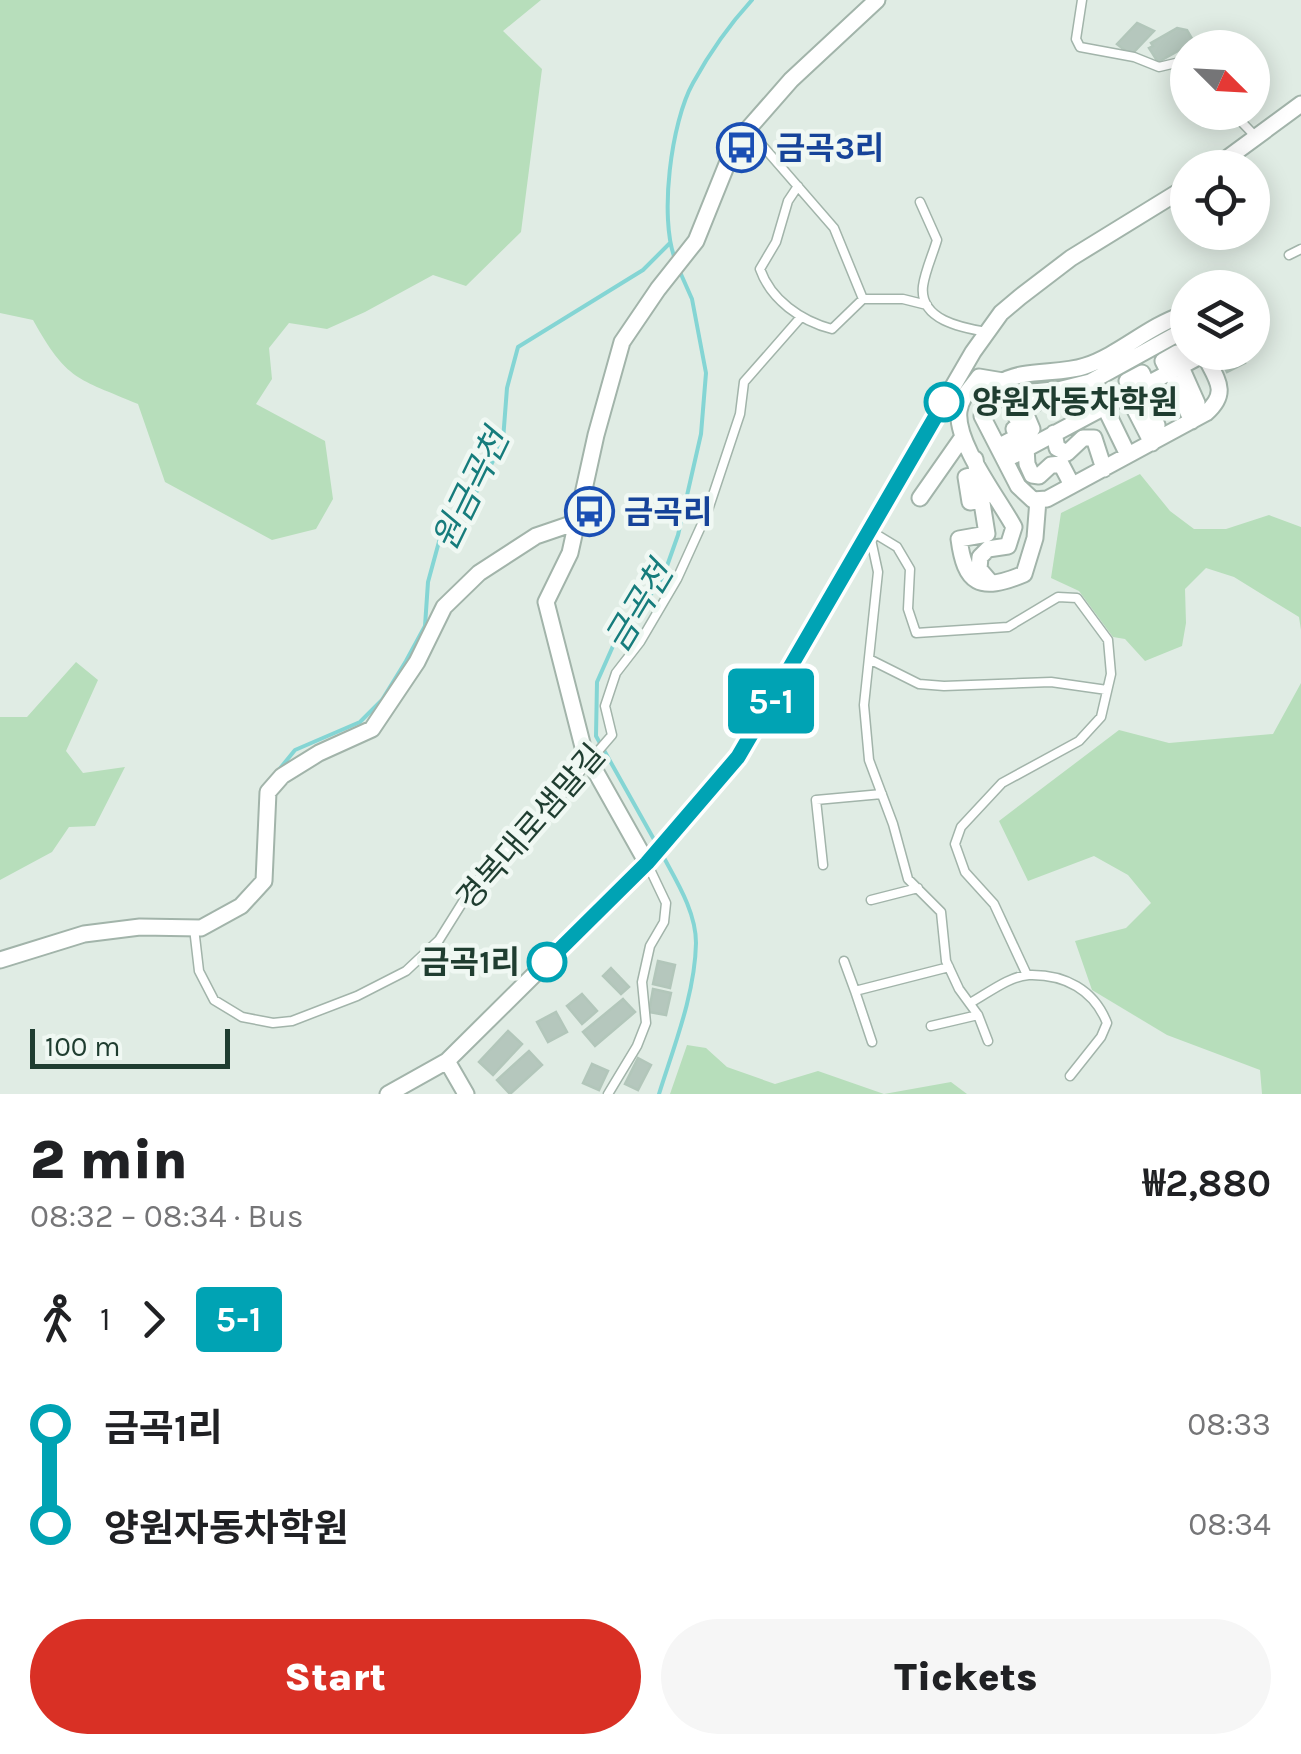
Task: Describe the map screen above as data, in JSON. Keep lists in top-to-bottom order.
{
  "streets": {
    "lane": ["경복대로샘말길"]
  },
  "water": ["원금곡천", "금곡천"],
  "places": {
    "bus stop": ["금곡3리", "금곡리"],
    "other": ["양원자동차학원", "금곡1리"]
  },
  "lines": ["bus line 5-1"],
  "scale_bar": "100 m",
  "north": "bottom right",
  "page": {
    "on_map": "5-1",
    "scale": "100 m",
    "heading": ["2 min", "08:32 – 08:34 · Bus", "₩2,880"],
    "legs": ["1", "5-1"],
    "list": [
      {
        "name": "금곡1리",
        "value": "08:33"
      },
      {
        "name": "양원자동차학원",
        "value": "08:34"
      }
    ],
    "buttons": ["Start", "Tickets"]
  }
}
